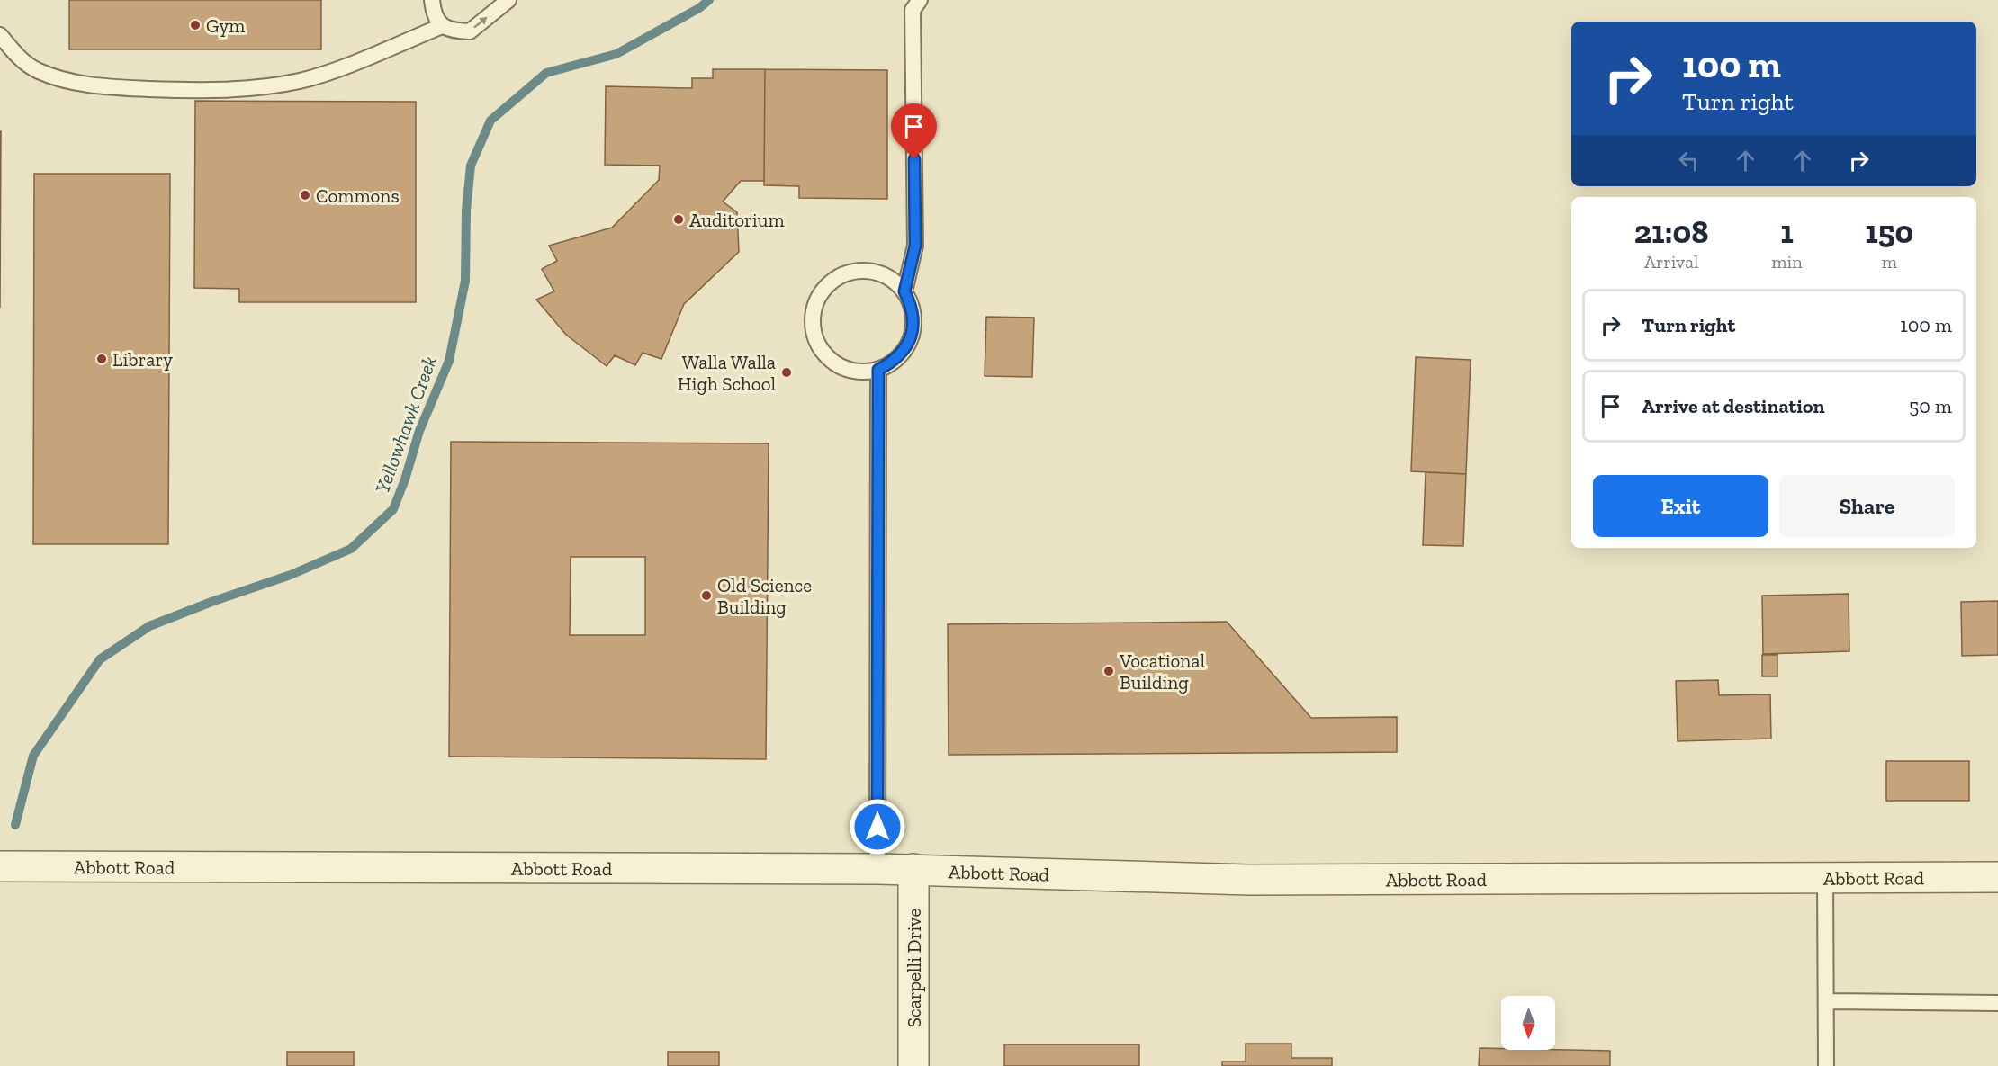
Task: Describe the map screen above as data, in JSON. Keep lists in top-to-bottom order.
{
  "streets": {
    "street": ["Abbott Road", "Scarpelli Drive"]
  },
  "crossings": [
    ["Abbott Road", "Scarpelli Drive"]
  ],
  "water": ["Yellowhawk Creek"],
  "places": [
    "Gym",
    "Commons",
    "Auditorium",
    "Library",
    "Walla Walla High School",
    "Old Science Building",
    "Vocational Building"
  ],
  "north": "bottom",
  "page": {
    "turn": ["100 m", "Turn right"],
    "eta": [
      "21:08",
      "Arrival",
      "1",
      "min",
      "150",
      "m"
    ],
    "list": [
      {
        "name": "Turn right",
        "value": "100 m"
      },
      {
        "name": "Arrive at destination",
        "value": "50 m"
      }
    ],
    "buttons": ["Exit", "Share"]
  }
}
